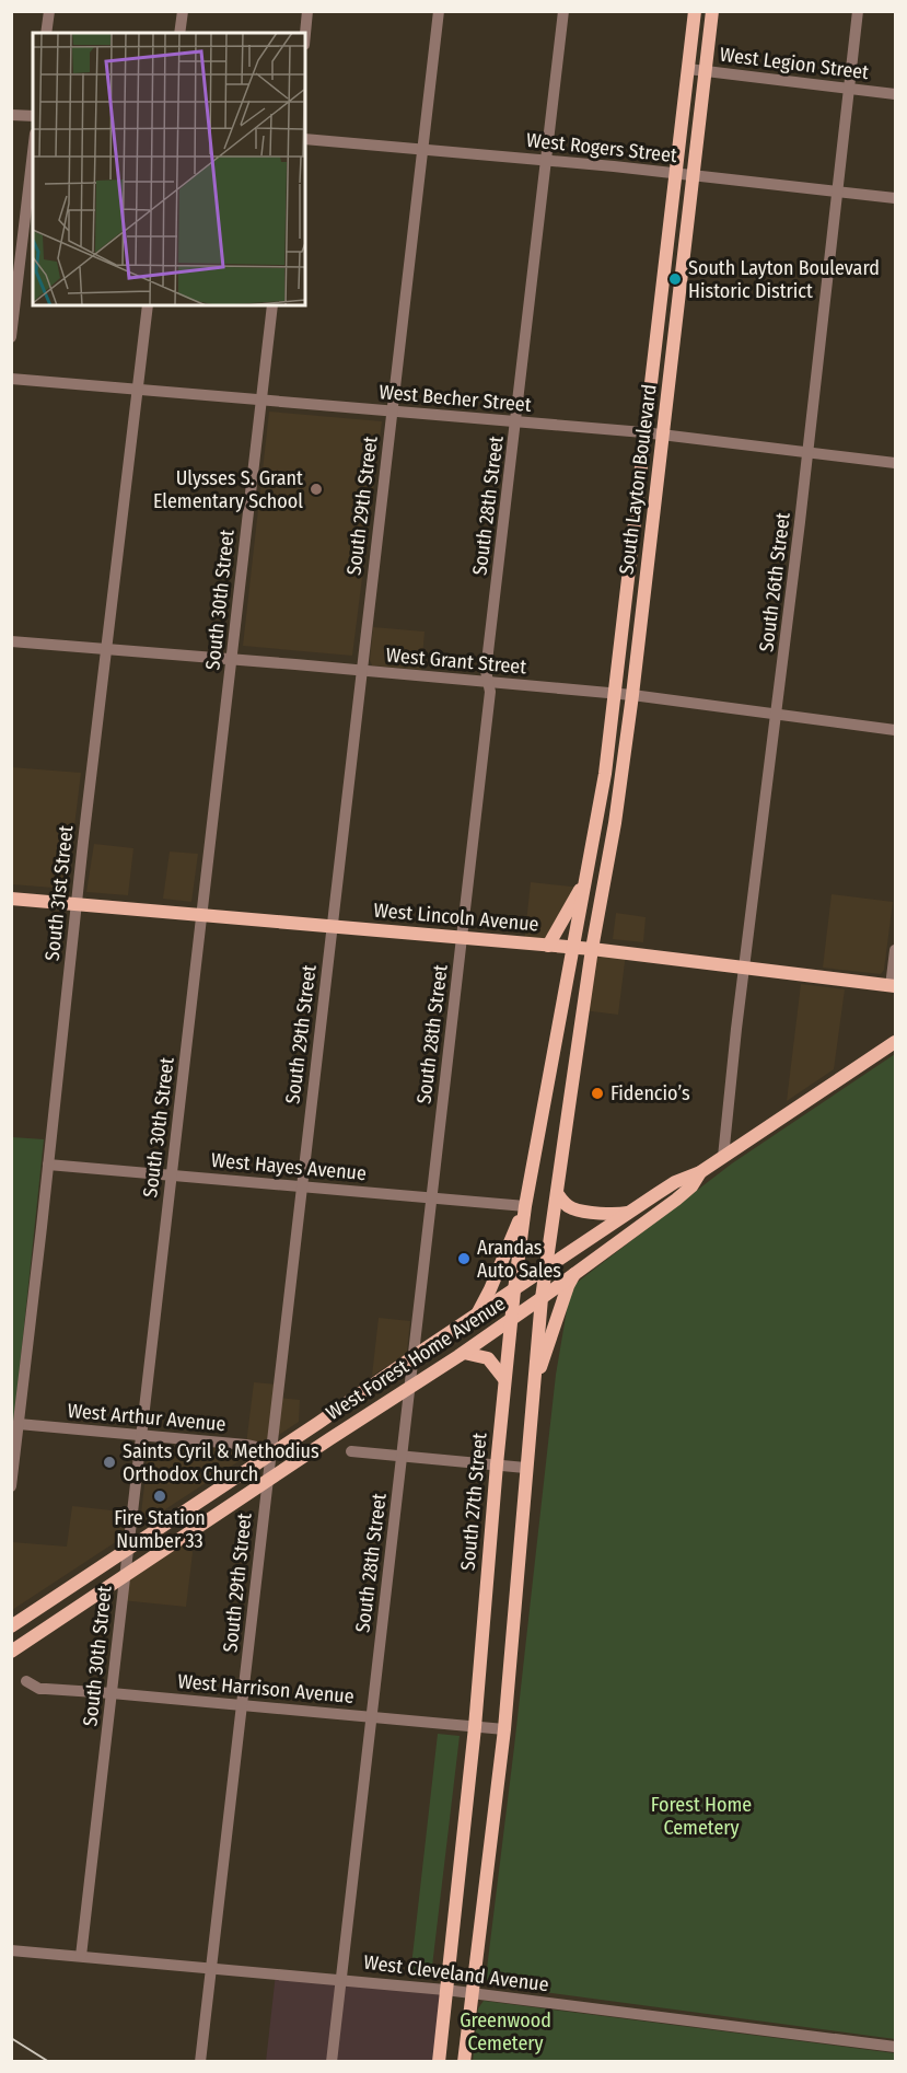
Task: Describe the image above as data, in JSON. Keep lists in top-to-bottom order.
{
  "streets": {
    "main road": [
      "South Layton Boulevard",
      "West Lincoln Avenue",
      "West Forest Home Avenue",
      "South 27th Street"
    ],
    "street": [
      "West Legion Street",
      "West Rogers Street",
      "West Becher Street",
      "South 29th Street",
      "South 28th Street",
      "South 26th Street",
      "South 30th Street",
      "West Grant Street",
      "South 31st Street",
      "West Hayes Avenue",
      "West Arthur Avenue",
      "West Harrison Avenue",
      "West Cleveland Avenue"
    ]
  },
  "crossings": [
    ["West Legion Street", "South Layton Boulevard"],
    ["West Legion Street", "South 26th Street"],
    ["West Rogers Street", "South Layton Boulevard"],
    ["West Rogers Street", "South 29th Street"],
    ["West Rogers Street", "South 28th Street"],
    ["West Rogers Street", "South 26th Street"],
    ["West Becher Street", "South Layton Boulevard"],
    ["West Becher Street", "South 29th Street"],
    ["West Becher Street", "South 28th Street"],
    ["West Becher Street", "South 26th Street"],
    ["West Becher Street", "South 30th Street"],
    ["West Becher Street", "South 31st Street"],
    ["South Layton Boulevard", "West Grant Street"],
    ["South Layton Boulevard", "West Lincoln Avenue"],
    ["South Layton Boulevard", "South 27th Street"],
    ["South 29th Street", "West Grant Street"],
    ["South 29th Street", "West Lincoln Avenue"],
    ["South 29th Street", "West Hayes Avenue"],
    ["South 29th Street", "West Forest Home Avenue"],
    ["South 29th Street", "West Arthur Avenue"],
    ["South 29th Street", "West Harrison Avenue"],
    ["South 29th Street", "West Cleveland Avenue"],
    ["South 28th Street", "West Grant Street"],
    ["South 28th Street", "West Lincoln Avenue"],
    ["South 28th Street", "West Hayes Avenue"],
    ["South 28th Street", "West Forest Home Avenue"],
    ["South 28th Street", "West Harrison Avenue"],
    ["South 28th Street", "West Cleveland Avenue"],
    ["South 26th Street", "West Grant Street"],
    ["South 26th Street", "West Lincoln Avenue"],
    ["South 26th Street", "West Forest Home Avenue"],
    ["South 30th Street", "West Grant Street"],
    ["South 30th Street", "West Lincoln Avenue"],
    ["South 30th Street", "West Hayes Avenue"],
    ["South 30th Street", "West Forest Home Avenue"],
    ["South 30th Street", "West Arthur Avenue"],
    ["South 30th Street", "West Harrison Avenue"],
    ["South 30th Street", "West Cleveland Avenue"],
    ["West Grant Street", "South 31st Street"],
    ["South 31st Street", "West Lincoln Avenue"],
    ["South 31st Street", "West Hayes Avenue"],
    ["South 31st Street", "West Arthur Avenue"],
    ["West Lincoln Avenue", "South 27th Street"],
    ["West Hayes Avenue", "South 27th Street"],
    ["West Forest Home Avenue", "West Arthur Avenue"],
    ["West Forest Home Avenue", "South 27th Street"],
    ["South 27th Street", "West Harrison Avenue"],
    ["South 27th Street", "West Cleveland Avenue"]
  ],
  "parks": ["Forest Home Cemetery", "Greenwood Cemetery"],
  "places": [
    "South Layton Boulevard Historic District",
    "Ulysses S. Grant Elementary School",
    "Fidencio’s",
    "Arandas Auto Sales",
    "Saints Cyril & Methodius Orthodox Church",
    "Fire Station Number 33"
  ]
}
